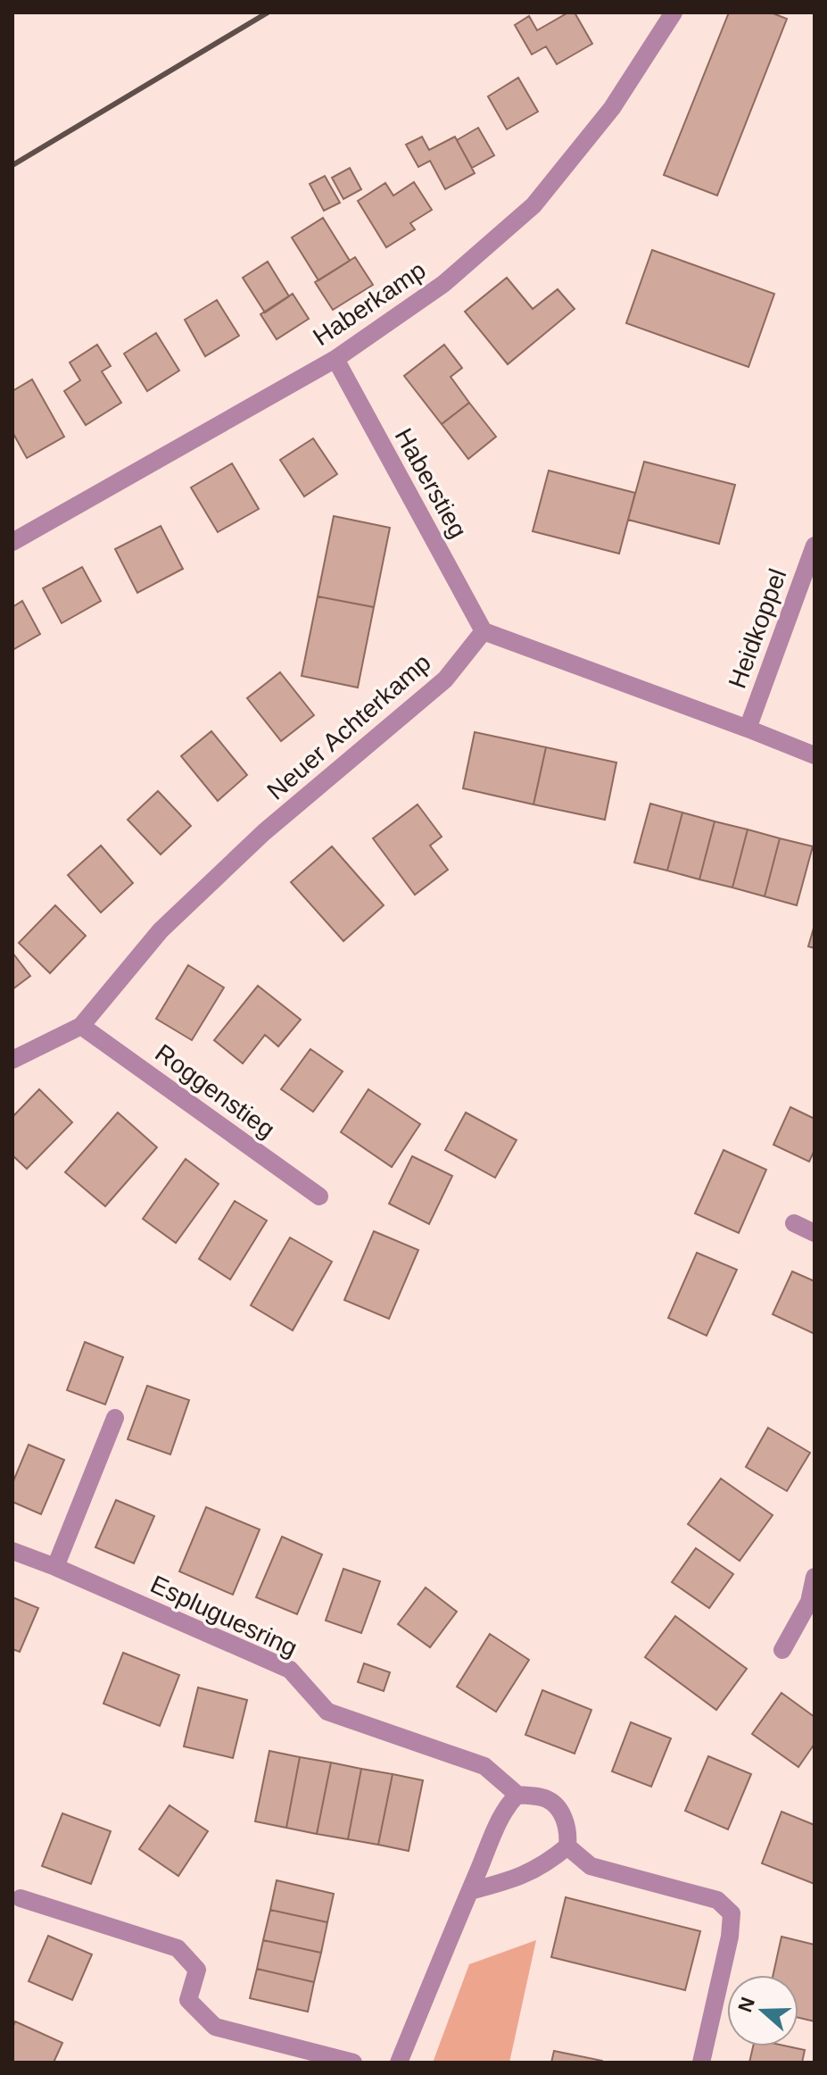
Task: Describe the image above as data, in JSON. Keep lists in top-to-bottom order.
{
  "streets": {
    "street": [
      "Haberkamp",
      "Haberstieg",
      "Heidkoppel",
      "Neuer Achterkamp",
      "Roggenstieg",
      "Espluguesring"
    ]
  },
  "crossings": [
    ["Haberkamp", "Haberstieg"],
    ["Haberstieg", "Neuer Achterkamp"],
    ["Neuer Achterkamp", "Roggenstieg"]
  ],
  "north": "left"
}
